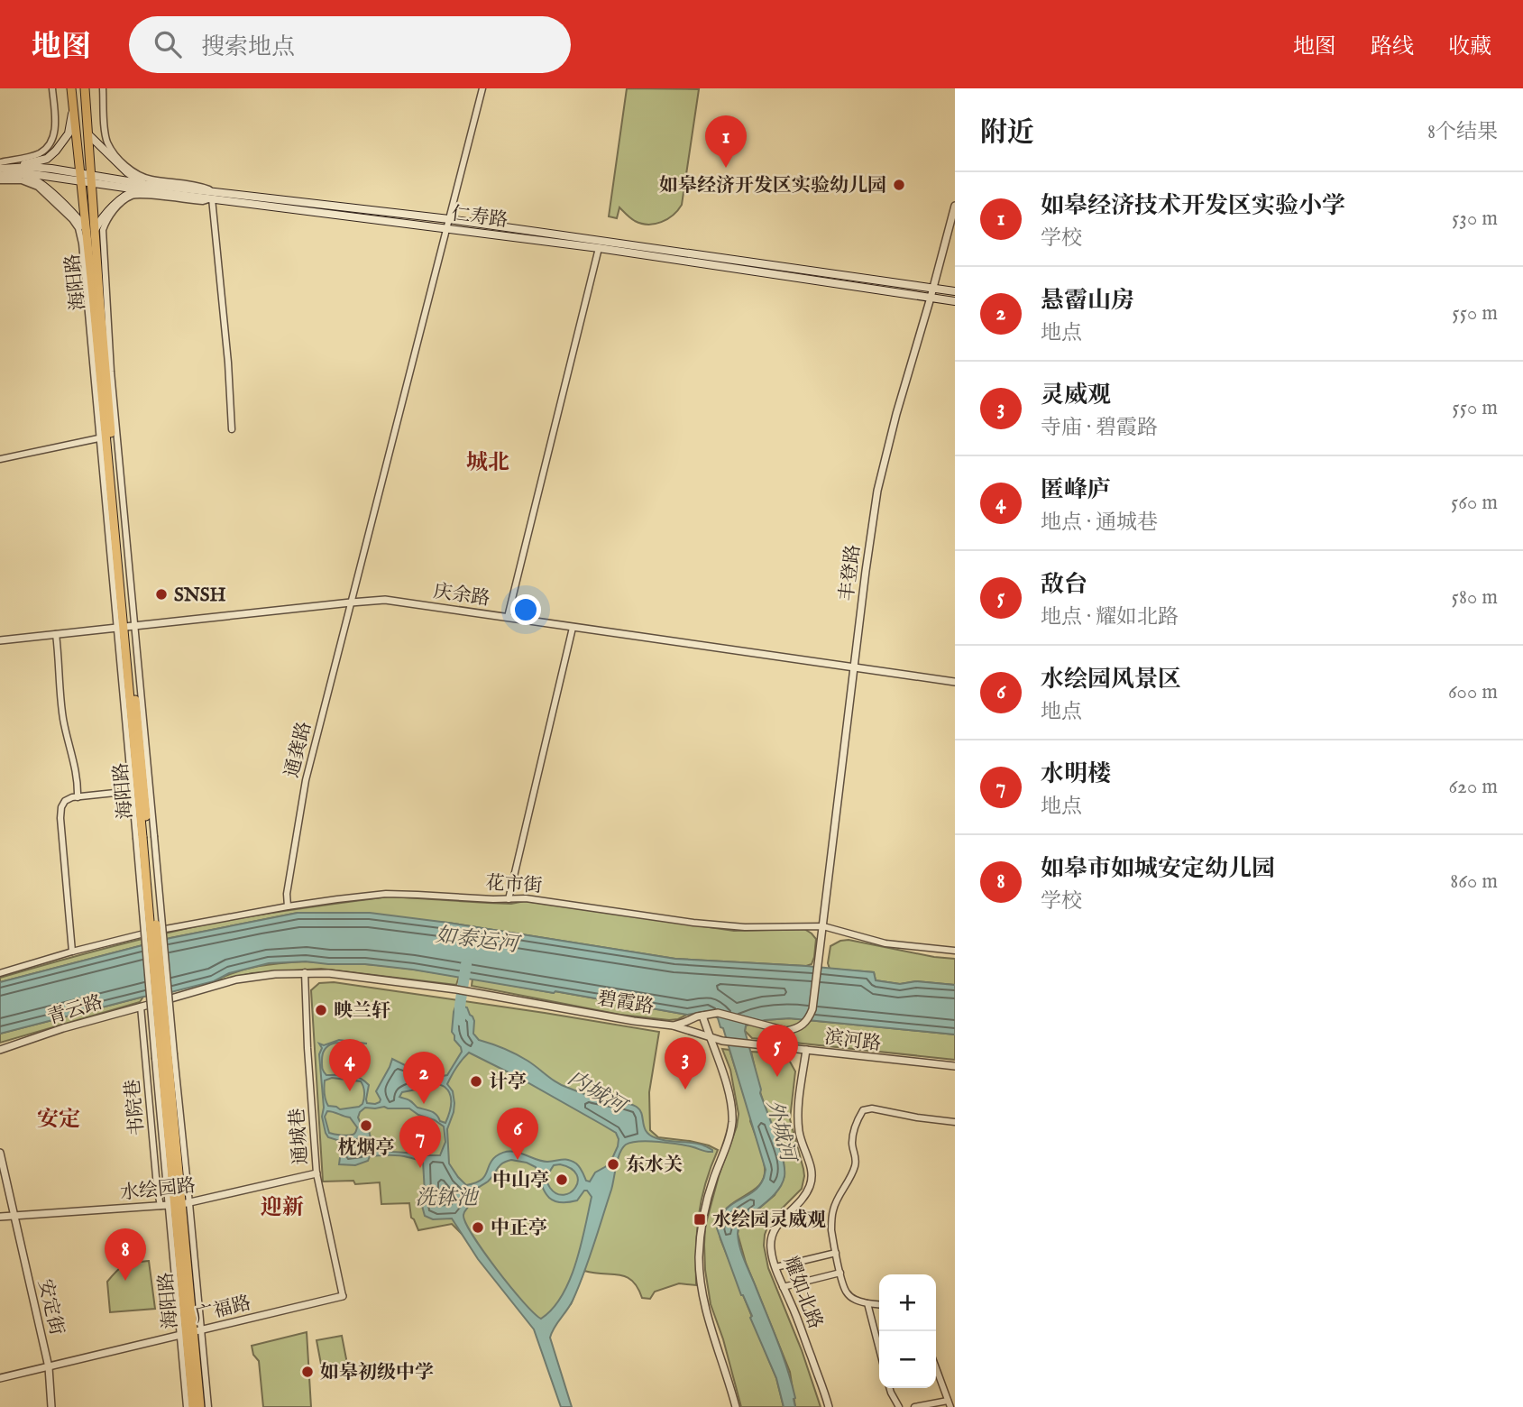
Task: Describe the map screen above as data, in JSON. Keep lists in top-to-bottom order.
{
  "streets": {
    "main road": ["仁寿路", "海阳路"],
    "street": [
      "丰登路",
      "庆余路",
      "通龚路",
      "花市街",
      "碧霞路",
      "青云路",
      "滨河路",
      "书院巷",
      "通城巷",
      "水绘园路",
      "耀如北路",
      "安定街",
      "广福路"
    ]
  },
  "crossings": [
    ["仁寿路", "海阳路"],
    ["仁寿路", "丰登路"],
    ["仁寿路", "通龚路"],
    ["海阳路", "庆余路"],
    ["海阳路", "书院巷"],
    ["海阳路", "水绘园路"],
    ["海阳路", "广福路"],
    ["丰登路", "庆余路"],
    ["丰登路", "花市街"],
    ["庆余路", "通龚路"],
    ["通龚路", "花市街"],
    ["碧霞路", "青云路"],
    ["碧霞路", "滨河路"],
    ["碧霞路", "通城巷"],
    ["青云路", "书院巷"],
    ["滨河路", "耀如北路"],
    ["书院巷", "水绘园路"],
    ["通城巷", "水绘园路"],
    ["通城巷", "广福路"],
    ["水绘园路", "安定街"],
    ["安定街", "广福路"]
  ],
  "districts": ["城北", "安定", "迎新"],
  "water": [
    "如泰运河",
    "内城河",
    "外城河",
    "洗钵池"
  ],
  "places": {
    "other": [
      "如皋经济开发区实验幼儿园",
      "SNSH",
      "映兰轩",
      "计亭",
      "枕烟亭",
      "东水关",
      "中山亭",
      "中正亭",
      "如皋初级中学"
    ],
    "transit": ["水绘园灵威观"]
  },
  "page": {
    "header": "地图",
    "search": "搜索地点",
    "nav": ["地图", "路线", "收藏"],
    "heading": ["附近", "8个结果"],
    "pins": [
      "1",
      "5",
      "3",
      "4",
      "2",
      "6",
      "7",
      "8"
    ],
    "list": [
      {
        "mark": "1",
        "name": "如皋经济技术开发区实验小学",
        "note": "学校",
        "value": "530 m"
      },
      {
        "mark": "2",
        "name": "悬霤山房",
        "note": "地点",
        "value": "550 m"
      },
      {
        "mark": "3",
        "name": "灵威观",
        "note": "寺庙 · 碧霞路",
        "value": "550 m"
      },
      {
        "mark": "4",
        "name": "匿峰庐",
        "note": "地点 · 通城巷",
        "value": "560 m"
      },
      {
        "mark": "5",
        "name": "敌台",
        "note": "地点 · 耀如北路",
        "value": "580 m"
      },
      {
        "mark": "6",
        "name": "水绘园风景区",
        "note": "地点",
        "value": "600 m"
      },
      {
        "mark": "7",
        "name": "水明楼",
        "note": "地点",
        "value": "620 m"
      },
      {
        "mark": "8",
        "name": "如皋市如城安定幼儿园",
        "note": "学校",
        "value": "860 m"
      }
    ],
    "map_buttons": ["+", "−"]
  }
}
